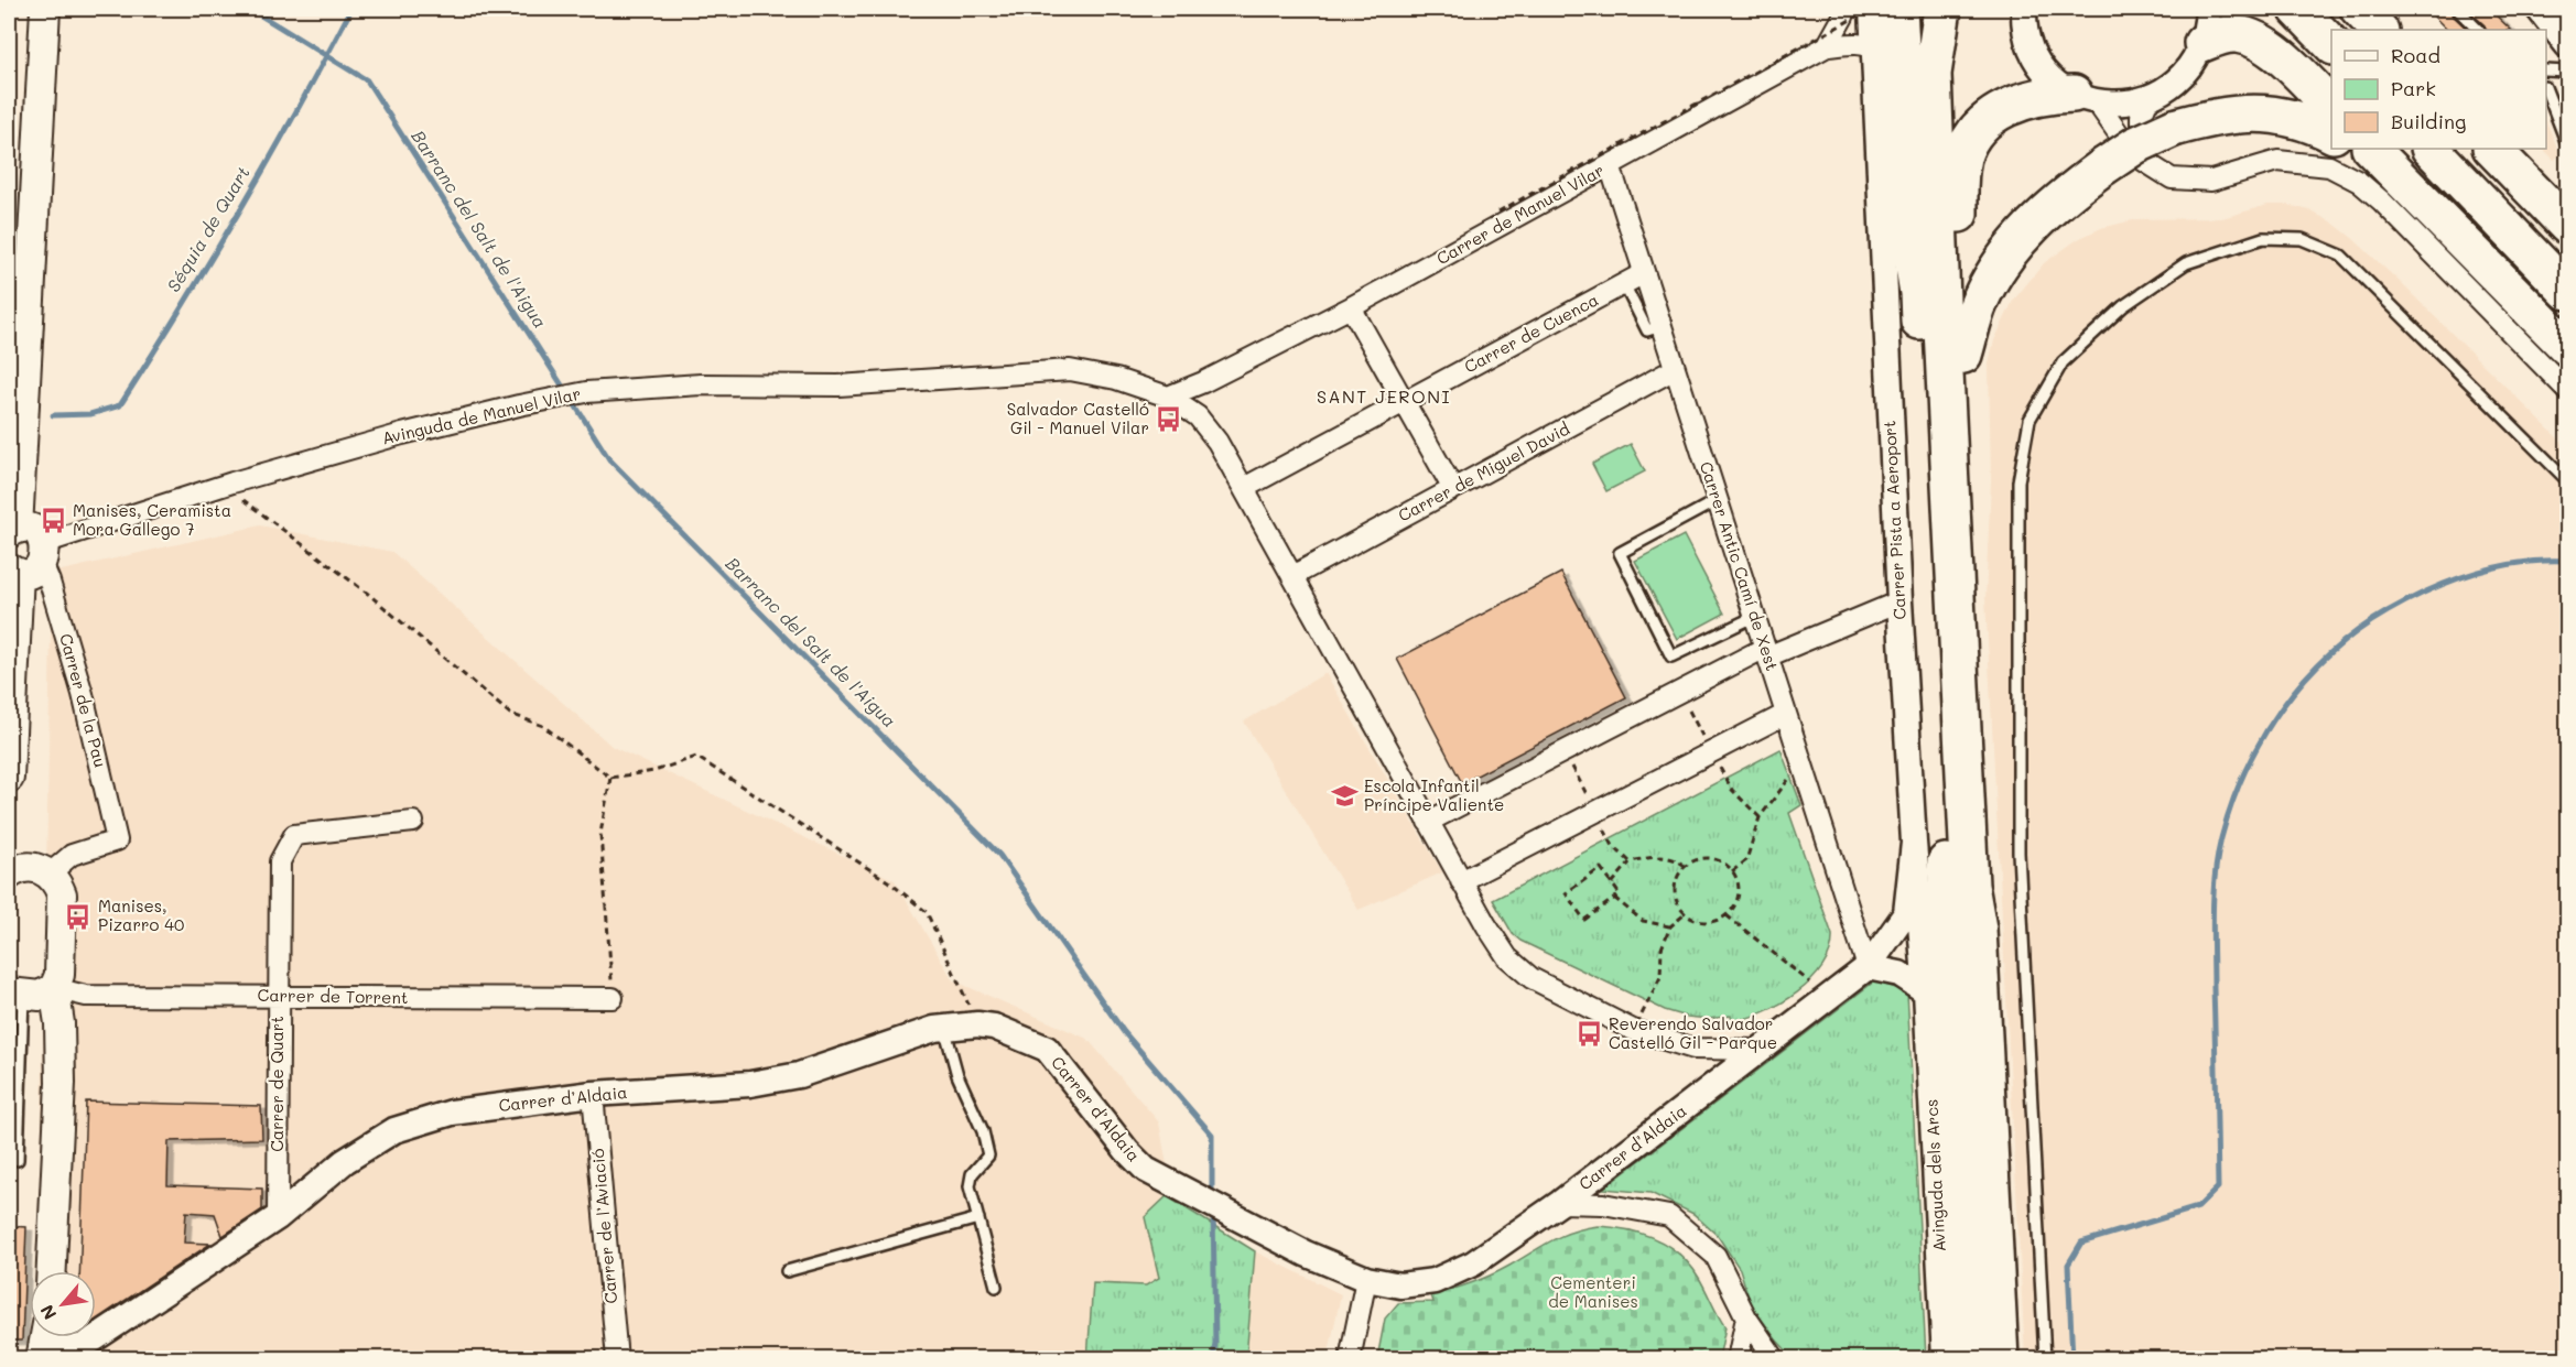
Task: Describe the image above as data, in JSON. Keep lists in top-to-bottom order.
{
  "streets": {
    "street": [
      "Carrer de Manuel Vilar",
      "Carrer de Cuenca",
      "Avinguda de Manuel Vilar",
      "Carrer de Miguel David",
      "Carrer Pista a Aeroport",
      "Carrer Antic Camí de Xest",
      "Carrer de la Pau",
      "Carrer de Torrent",
      "Carrer de Quart",
      "Carrer d’Aldaia",
      "Avinguda dels Arcs",
      "Carrer de l’Aviació"
    ]
  },
  "crossings": [
    ["Carrer de Manuel Vilar", "Avinguda de Manuel Vilar"],
    ["Carrer de Manuel Vilar", "Carrer Pista a Aeroport"],
    ["Carrer de Manuel Vilar", "Carrer Antic Camí de Xest"],
    ["Carrer de Cuenca", "Avinguda de Manuel Vilar"],
    ["Carrer de Cuenca", "Carrer Antic Camí de Xest"],
    ["Avinguda de Manuel Vilar", "Carrer de Miguel David"],
    ["Avinguda de Manuel Vilar", "Carrer de la Pau"],
    ["Avinguda de Manuel Vilar", "Carrer d’Aldaia"],
    ["Carrer de Miguel David", "Carrer Antic Camí de Xest"],
    ["Carrer Pista a Aeroport", "Carrer d’Aldaia"],
    ["Carrer Pista a Aeroport", "Avinguda dels Arcs"],
    ["Carrer Antic Camí de Xest", "Carrer d’Aldaia"],
    ["Carrer de Torrent", "Carrer de Quart"],
    ["Carrer de Quart", "Carrer d’Aldaia"],
    ["Carrer d’Aldaia", "Carrer de l’Aviació"]
  ],
  "districts": ["SANT JERONI"],
  "water": ["Séquia de Quart", "Barranc del Salt de l'Aigua"],
  "parks": ["Cementeri de Manises"],
  "places": {
    "bus stop": [
      "Salvador Castelló Gil - Manuel Vilar",
      "Manises, Ceramista Mora Gallego 7",
      "Manises, Pizarro 40",
      "Reverendo Salvador Castelló Gil - Parque"
    ],
    "school or university": ["Escola Infantil Príncipe Valiente"]
  },
  "legend": ["Road", "Park", "Building"],
  "north": "bottom left"
}
